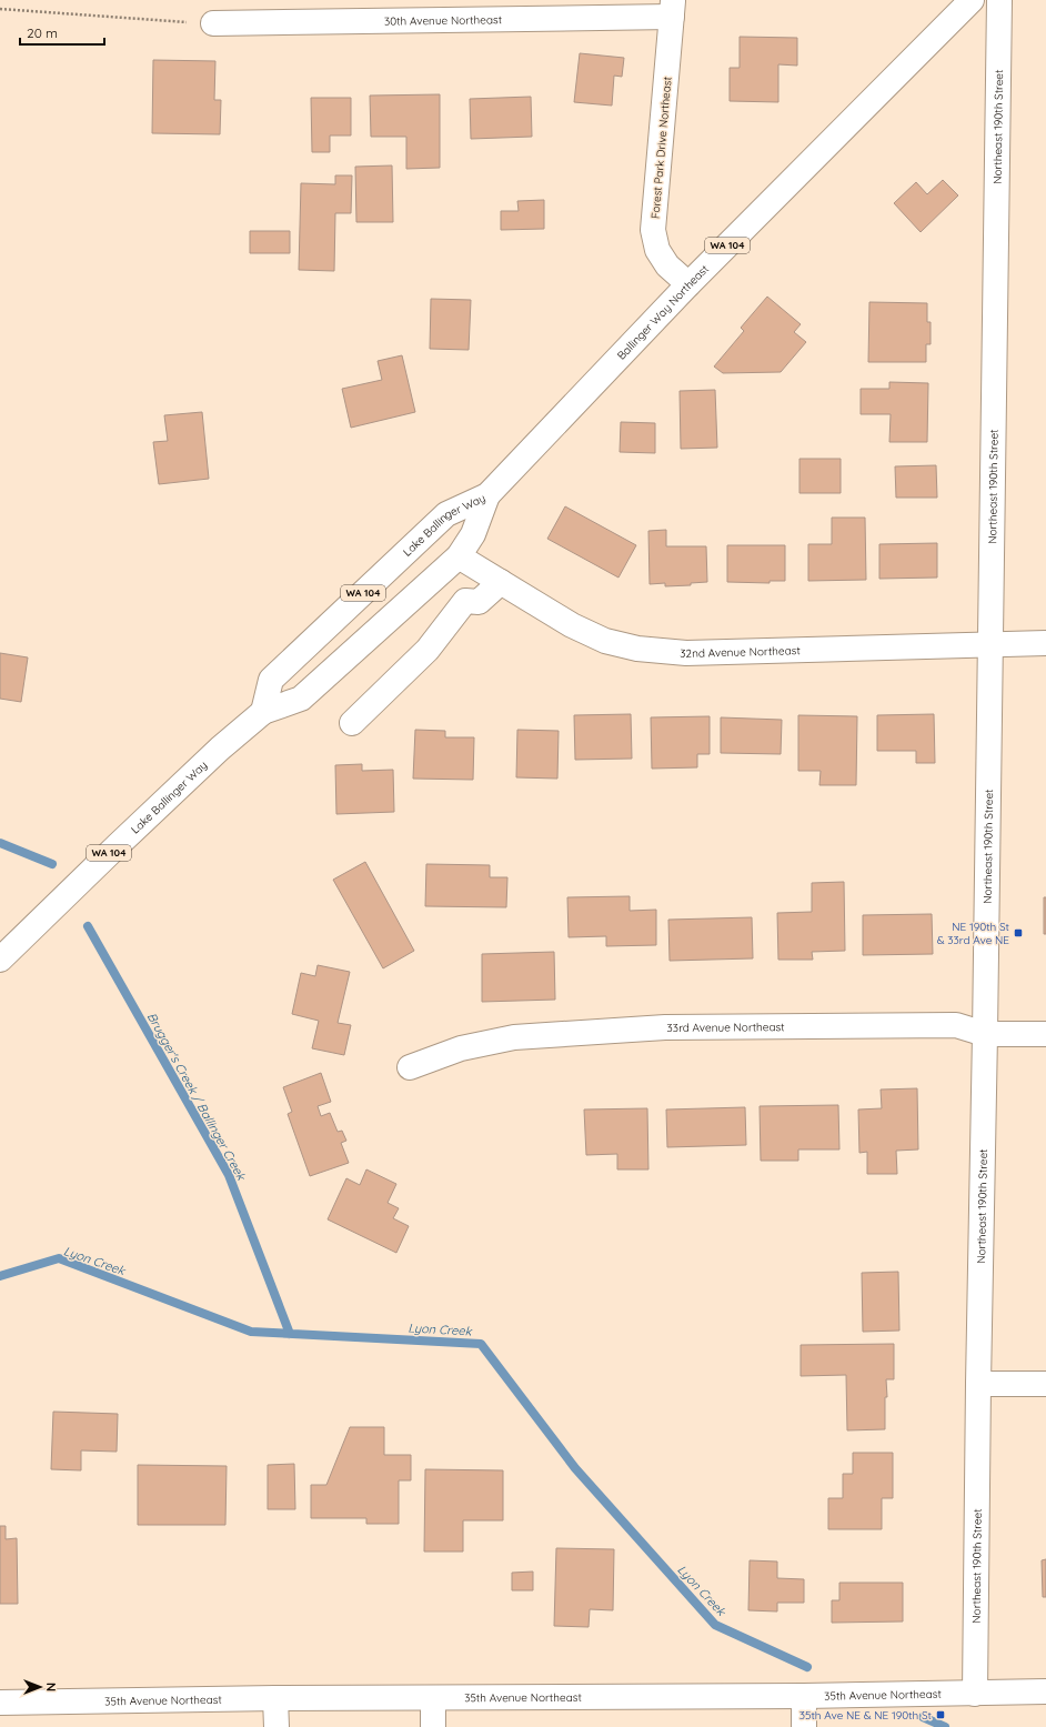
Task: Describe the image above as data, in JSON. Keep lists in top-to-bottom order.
{
  "streets": {
    "street": [
      "30th Avenue Northeast",
      "Northeast 190th Street",
      "Forest Park Drive Northeast",
      "WA 104",
      "Ballinger Way Northeast",
      "Lake Ballinger Way",
      "32nd Avenue Northeast",
      "33rd Avenue Northeast",
      "35th Avenue Northeast"
    ]
  },
  "crossings": [
    ["30th Avenue Northeast", "Forest Park Drive Northeast"],
    ["Northeast 190th Street", "32nd Avenue Northeast"],
    ["Northeast 190th Street", "33rd Avenue Northeast"],
    ["Northeast 190th Street", "35th Avenue Northeast"],
    ["Forest Park Drive Northeast", "Ballinger Way Northeast"],
    ["Ballinger Way Northeast", "Lake Ballinger Way"],
    ["Lake Ballinger Way", "32nd Avenue Northeast"]
  ],
  "water": ["Brugger's Creek / Ballinger Creek", "Lyon Creek"],
  "places": {
    "transit": ["NE 190th St & 33rd Ave NE", "35th Ave NE & NE 190th St"]
  },
  "scale_bar": "20 m",
  "north": "right"
}
